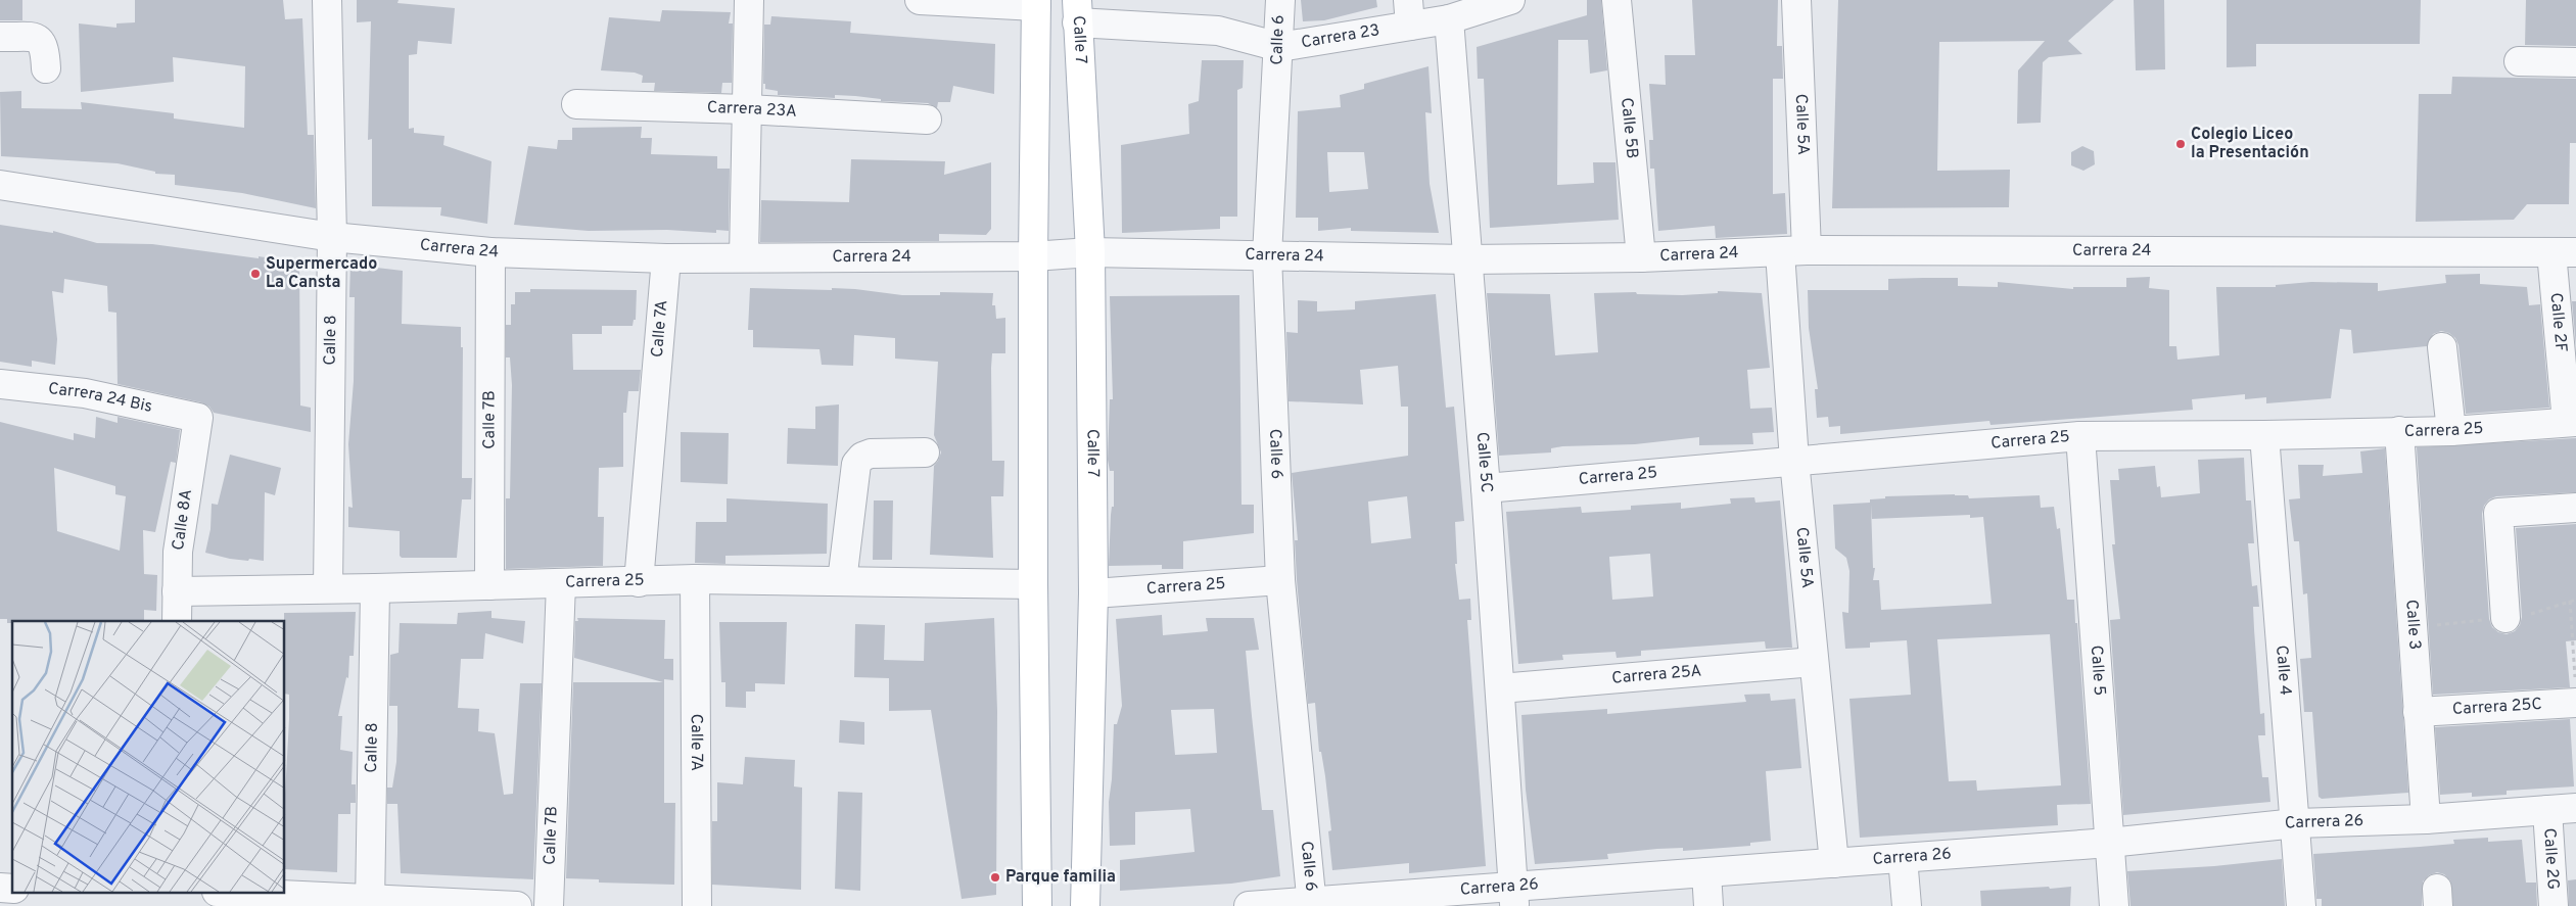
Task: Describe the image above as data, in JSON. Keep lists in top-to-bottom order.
{
  "streets": {
    "main road": ["Calle 7"],
    "street": [
      "Carrera 23",
      "Calle 6",
      "Carrera 23A",
      "Calle 5A",
      "Calle 5B",
      "Carrera 24",
      "Calle 2F",
      "Calle 7A",
      "Calle 8",
      "Carrera 24 Bis",
      "Calle 7B",
      "Carrera 25",
      "Calle 5C",
      "Calle 8A",
      "Calle 3",
      "Calle 5",
      "Calle 4",
      "Carrera 25A",
      "Carrera 25C",
      "Carrera 26",
      "Calle 2G"
    ]
  },
  "crossings": [
    ["Carrera 23", "Calle 7"],
    ["Carrera 23", "Calle 6"],
    ["Carrera 23", "Calle 5C"],
    ["Calle 7", "Carrera 24"],
    ["Calle 7", "Carrera 25"],
    ["Calle 6", "Carrera 24"],
    ["Calle 6", "Carrera 25"],
    ["Calle 6", "Carrera 26"],
    ["Calle 5A", "Carrera 24"],
    ["Calle 5A", "Carrera 25"],
    ["Calle 5A", "Carrera 25A"],
    ["Calle 5A", "Carrera 26"],
    ["Calle 5B", "Carrera 24"],
    ["Carrera 24", "Calle 2F"],
    ["Carrera 24", "Calle 7A"],
    ["Carrera 24", "Calle 8"],
    ["Carrera 24", "Calle 7B"],
    ["Carrera 24", "Calle 5C"],
    ["Calle 2F", "Carrera 25"],
    ["Calle 7A", "Carrera 25"],
    ["Calle 8", "Carrera 25"],
    ["Carrera 24 Bis", "Calle 8A"],
    ["Calle 7B", "Carrera 25"],
    ["Carrera 25", "Calle 5C"],
    ["Carrera 25", "Calle 8A"],
    ["Carrera 25", "Calle 3"],
    ["Carrera 25", "Calle 5"],
    ["Carrera 25", "Calle 4"],
    ["Calle 5C", "Carrera 25A"],
    ["Calle 5C", "Carrera 26"],
    ["Calle 3", "Carrera 25C"],
    ["Calle 3", "Carrera 26"],
    ["Calle 5", "Carrera 26"],
    ["Calle 4", "Carrera 26"],
    ["Carrera 26", "Calle 2G"]
  ],
  "places": ["Colegio Liceo la Presentación", "Supermercado La Cansta", "Parque familia"]
}
